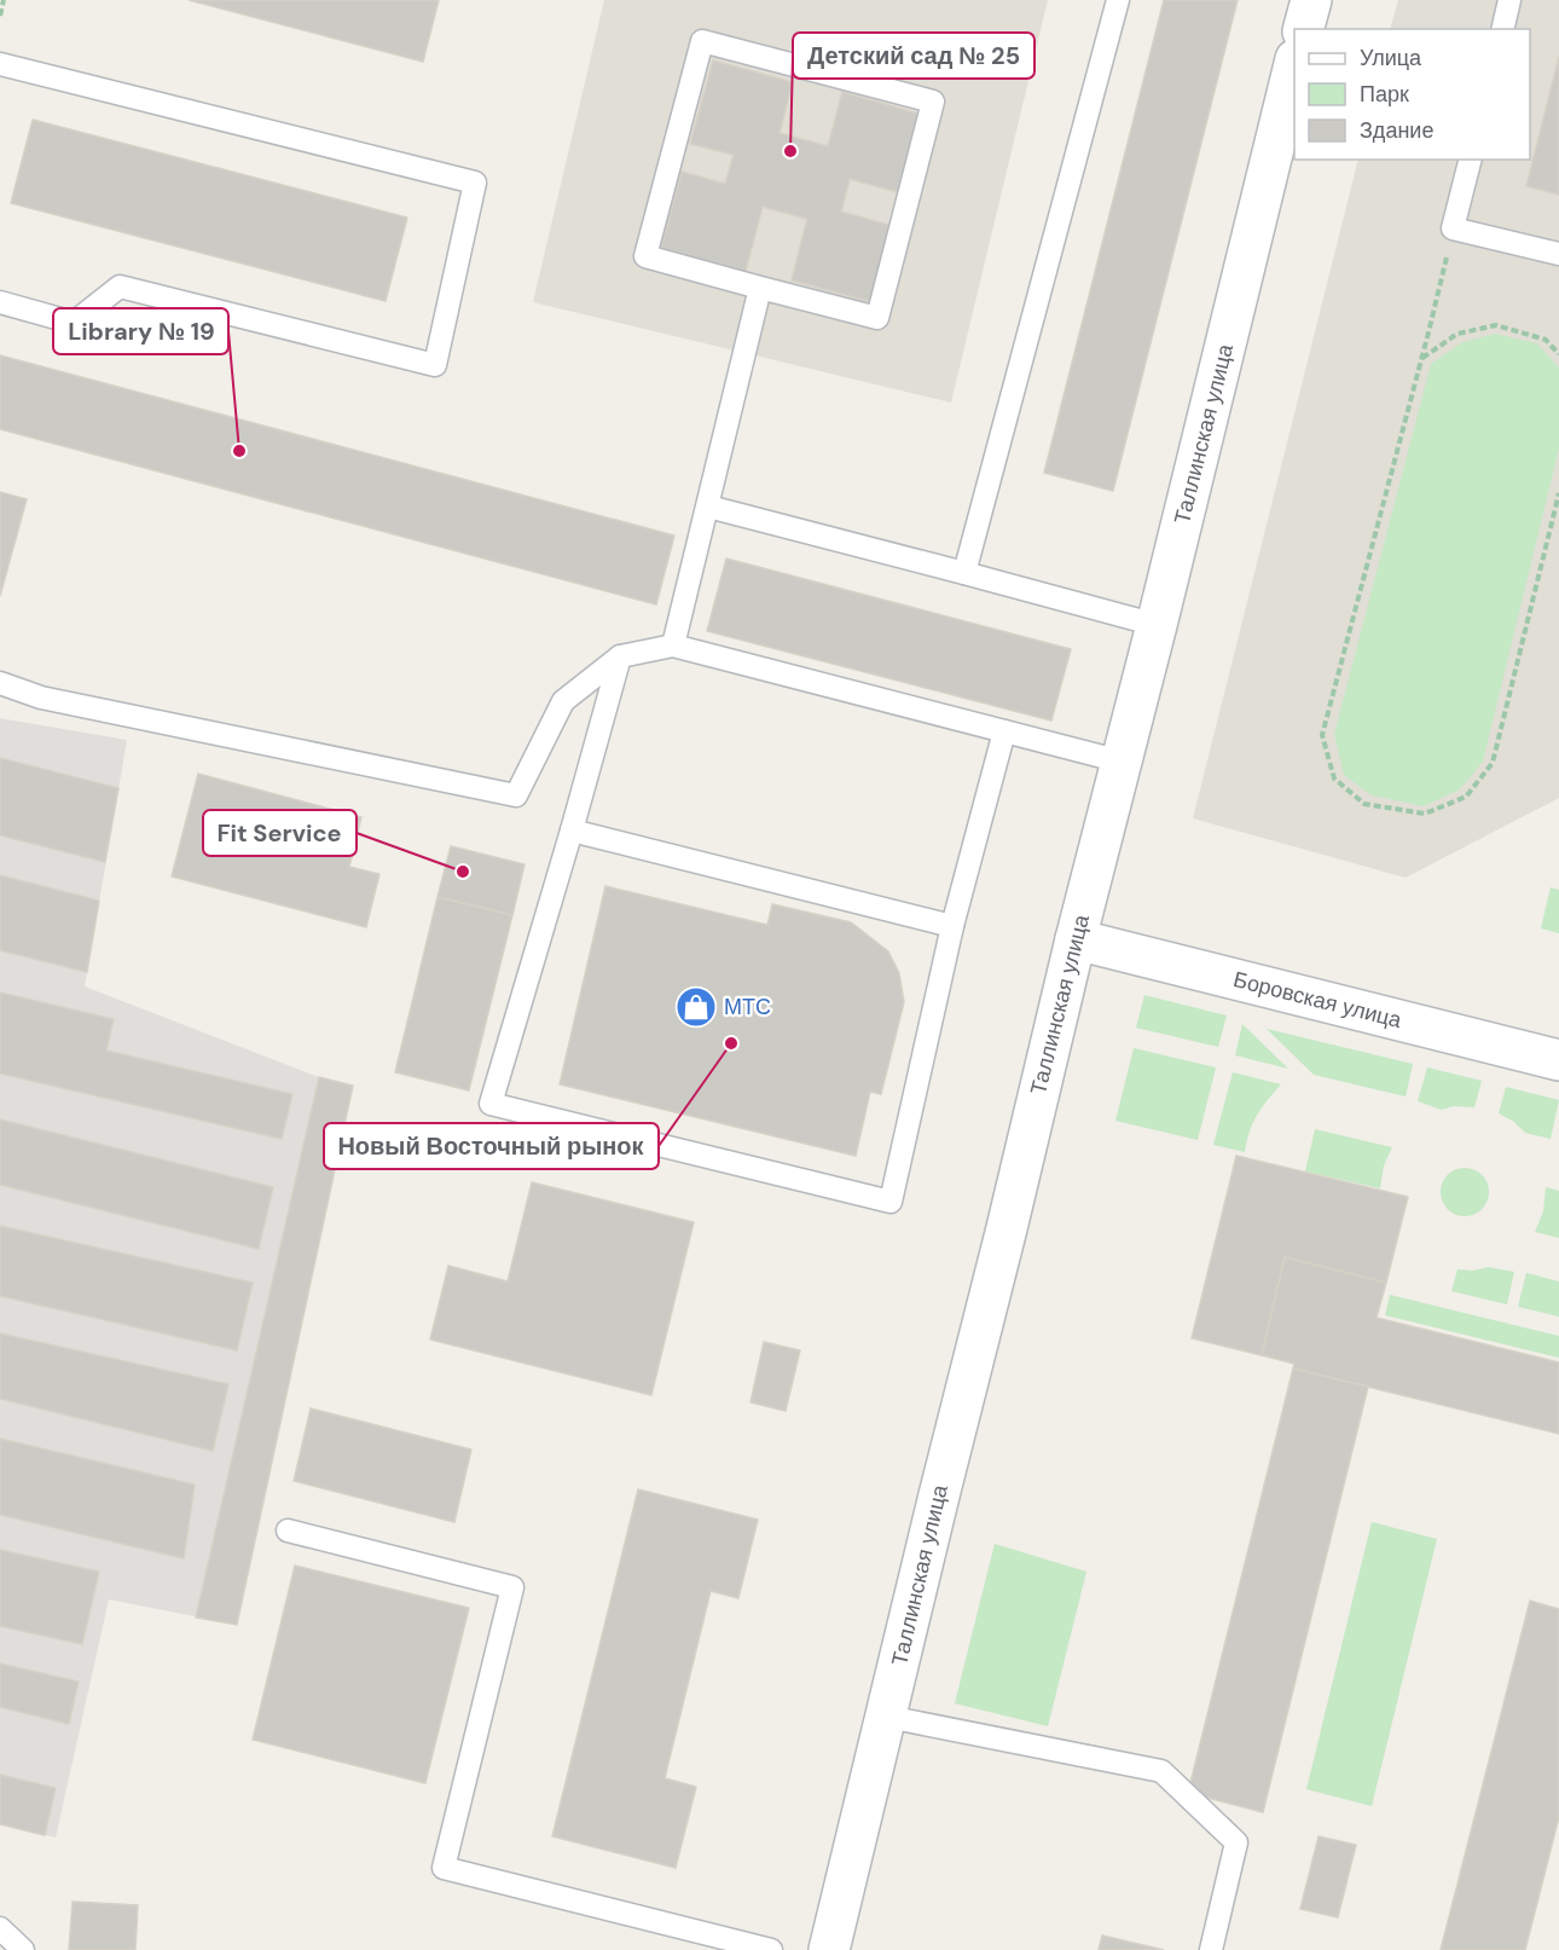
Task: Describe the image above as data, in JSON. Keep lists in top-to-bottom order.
{
  "streets": {
    "street": ["Таллинская улица", "Боровская улица"]
  },
  "crossings": [
    ["Таллинская улица", "Боровская улица"]
  ],
  "places": {
    "other": [
      "Детский сад № 25",
      "Library № 19",
      "Fit Service",
      "Новый Восточный рынок"
    ],
    "shop": ["МТС"]
  },
  "legend": ["Улица", "Парк", "Здание"]
}
